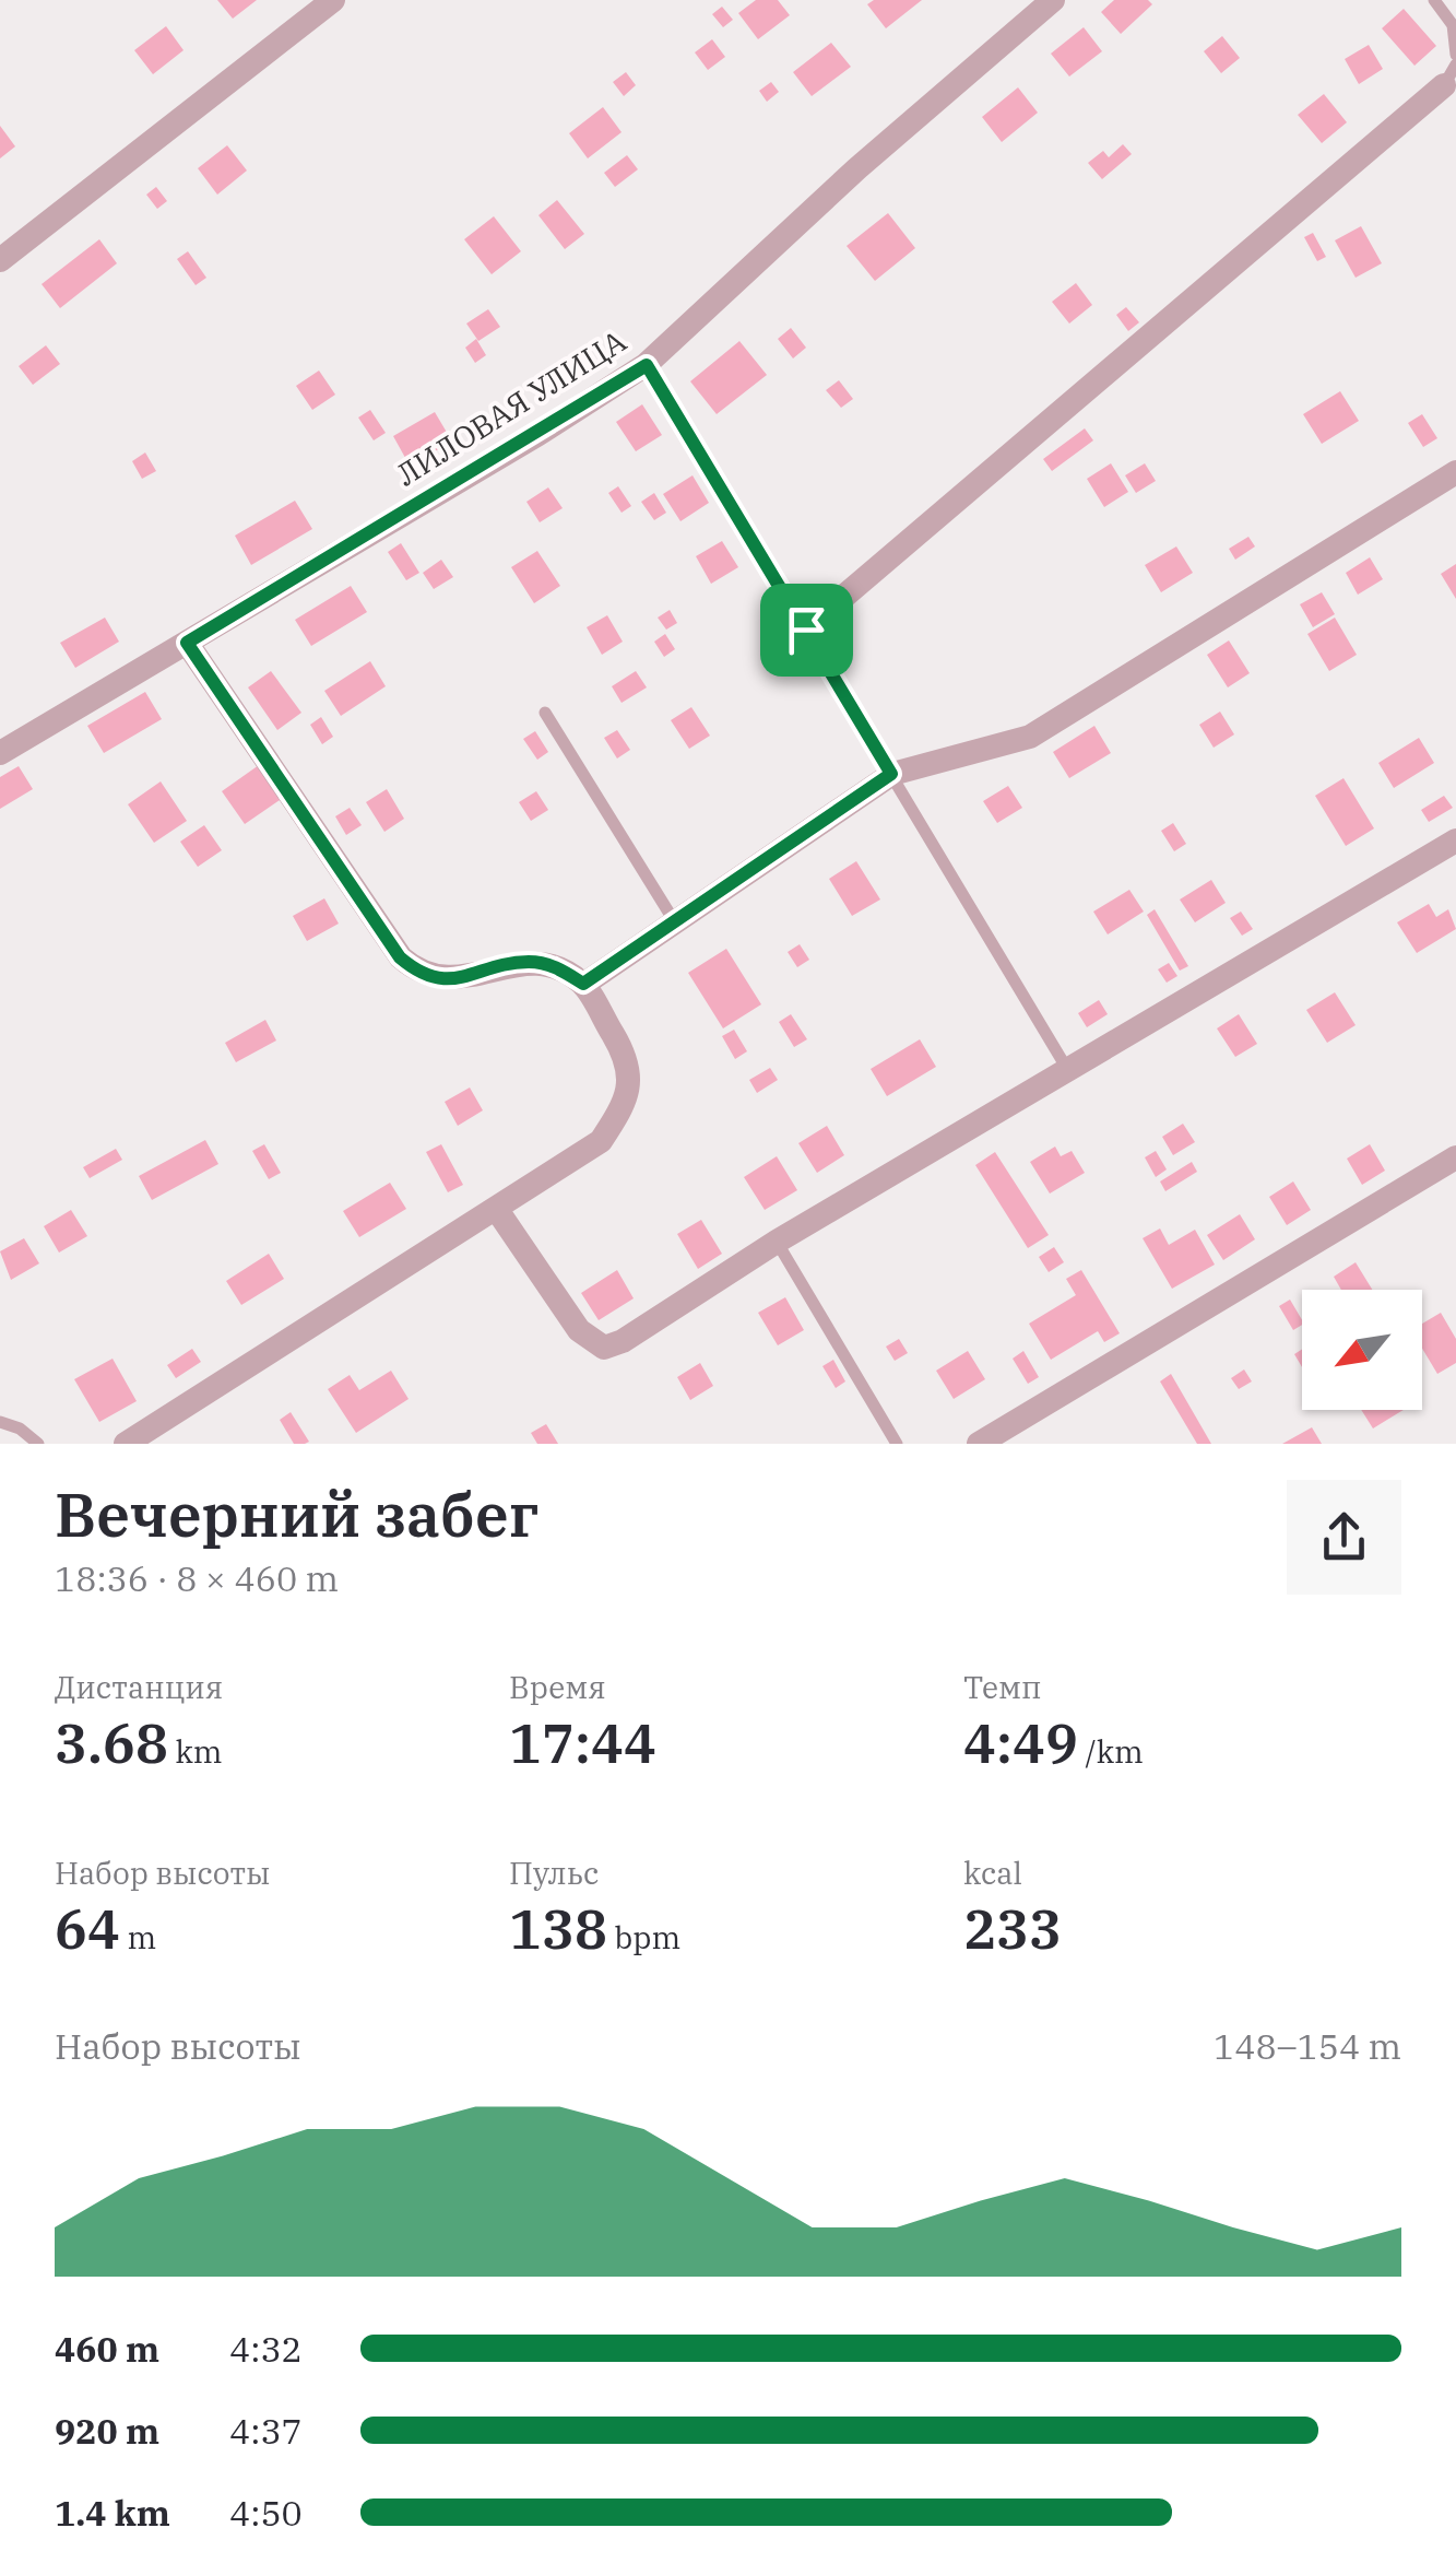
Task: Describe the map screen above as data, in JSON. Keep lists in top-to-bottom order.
{
  "streets": {
    "street": ["ЛИЛОВАЯ УЛИЦА"]
  },
  "north": "bottom left",
  "page": {
    "heading": ["Вечерний забег", "18:36 · 8 × 460 m"],
    "stats": [
      ["Дистанция", "3.68 km"],
      ["Время", "17:44"],
      ["Темп", "4:49 /km"],
      ["Набор высоты", "64 m"],
      ["Пульс", "138 bpm"],
      ["kcal", "233"]
    ],
    "chart": ["Набор высоты", "148–154 m"],
    "list": [
      {
        "name": "460 m",
        "note": "4:32"
      },
      {
        "name": "920 m",
        "note": "4:37"
      },
      {
        "name": "1.4 km",
        "note": "4:50"
      }
    ]
  }
}
